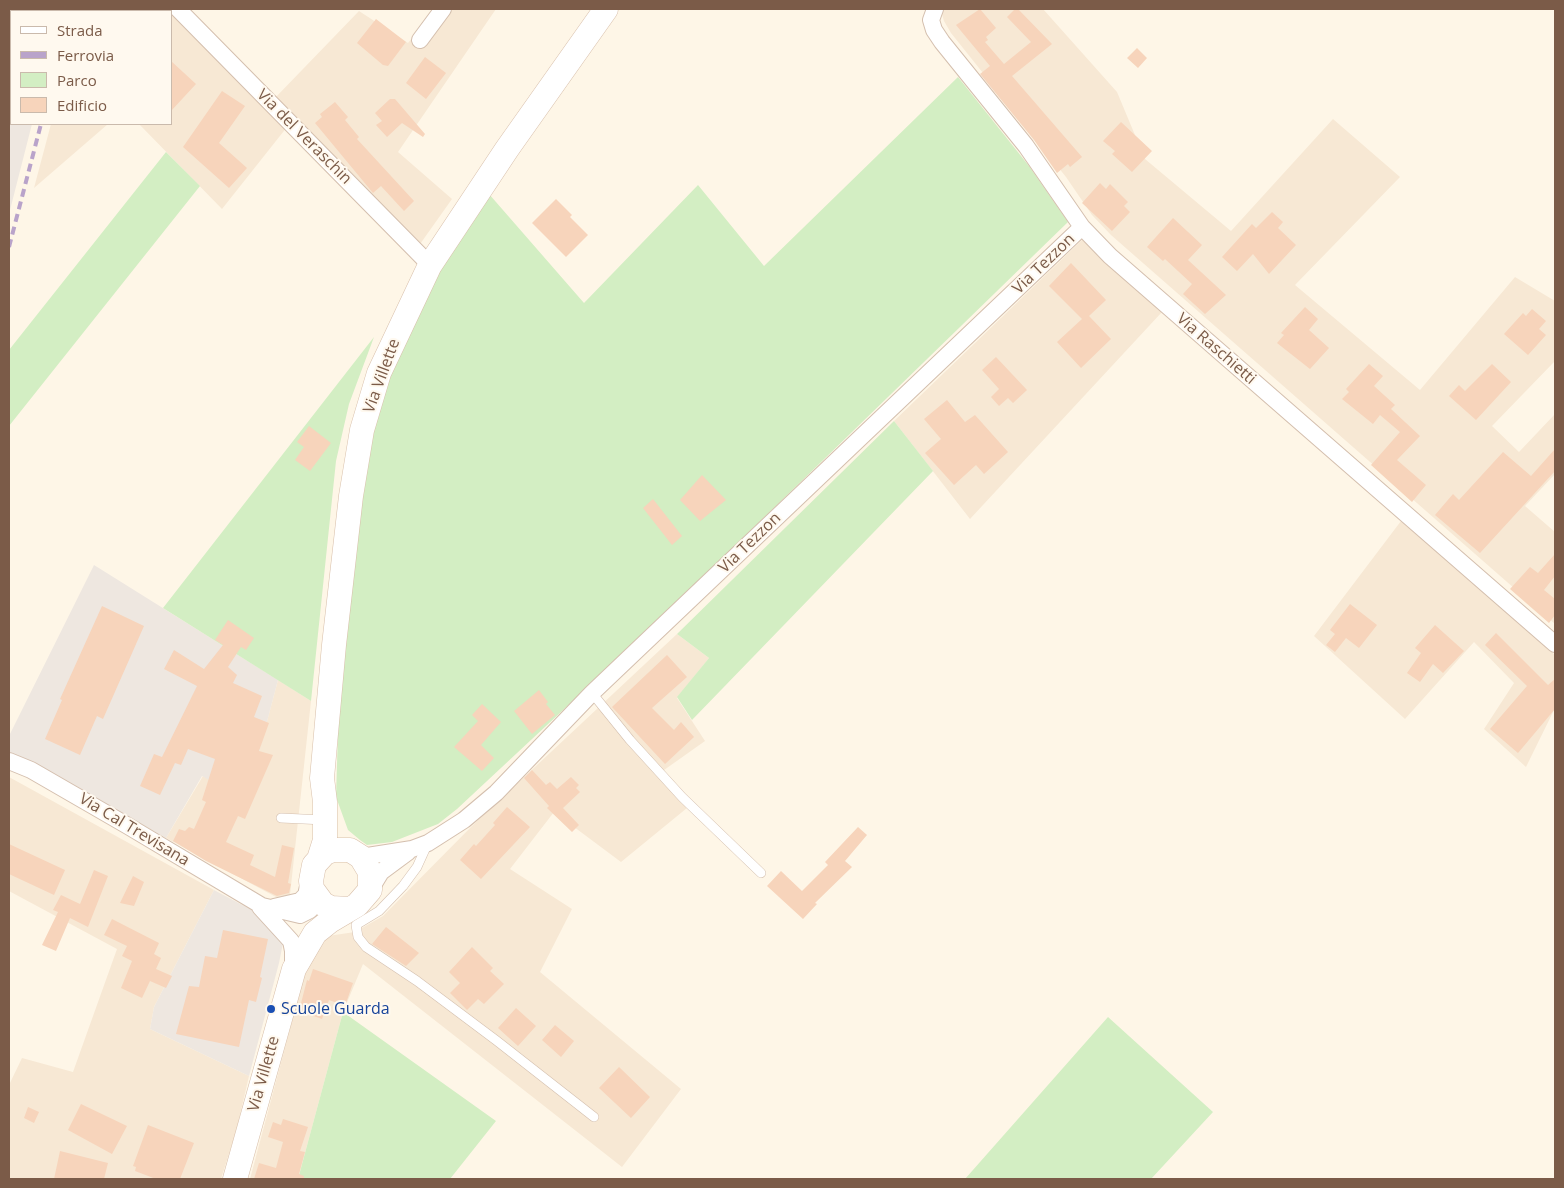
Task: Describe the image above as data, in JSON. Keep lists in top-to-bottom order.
{
  "streets": {
    "street": [
      "Via del Veraschin",
      "Via Tezzon",
      "Via Raschietti",
      "Via Villette",
      "Via Cal Trevisana"
    ]
  },
  "crossings": [
    ["Via del Veraschin", "Via Villette"],
    ["Via Tezzon", "Via Raschietti"],
    ["Via Tezzon", "Via Villette"],
    ["Via Tezzon", "Via Cal Trevisana"],
    ["Via Villette", "Via Cal Trevisana"]
  ],
  "places": ["Scuole Guarda"],
  "legend": [
    "Strada",
    "Ferrovia",
    "Parco",
    "Edificio"
  ]
}
